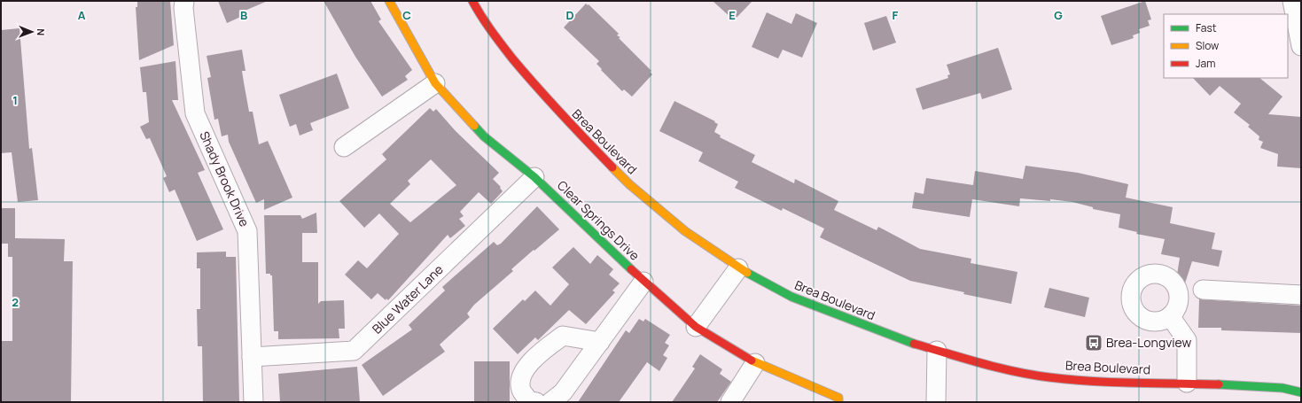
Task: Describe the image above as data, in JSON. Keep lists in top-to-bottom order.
{
  "streets": {
    "main road": ["Brea Boulevard", "Clear Springs Drive"],
    "street": ["Shady Brook Drive", "Blue Water Lane"]
  },
  "crossings": [
    ["Shady Brook Drive", "Blue Water Lane"],
    ["Clear Springs Drive", "Blue Water Lane"]
  ],
  "places": {
    "bus stop": ["Brea-Longview"]
  },
  "legend": ["Fast", "Slow", "Jam"],
  "north": "right",
  "grid": {
    "columns": [
      "A",
      "B",
      "C",
      "D",
      "E",
      "F",
      "G"
    ],
    "rows": ["1", "2"]
  }
}
